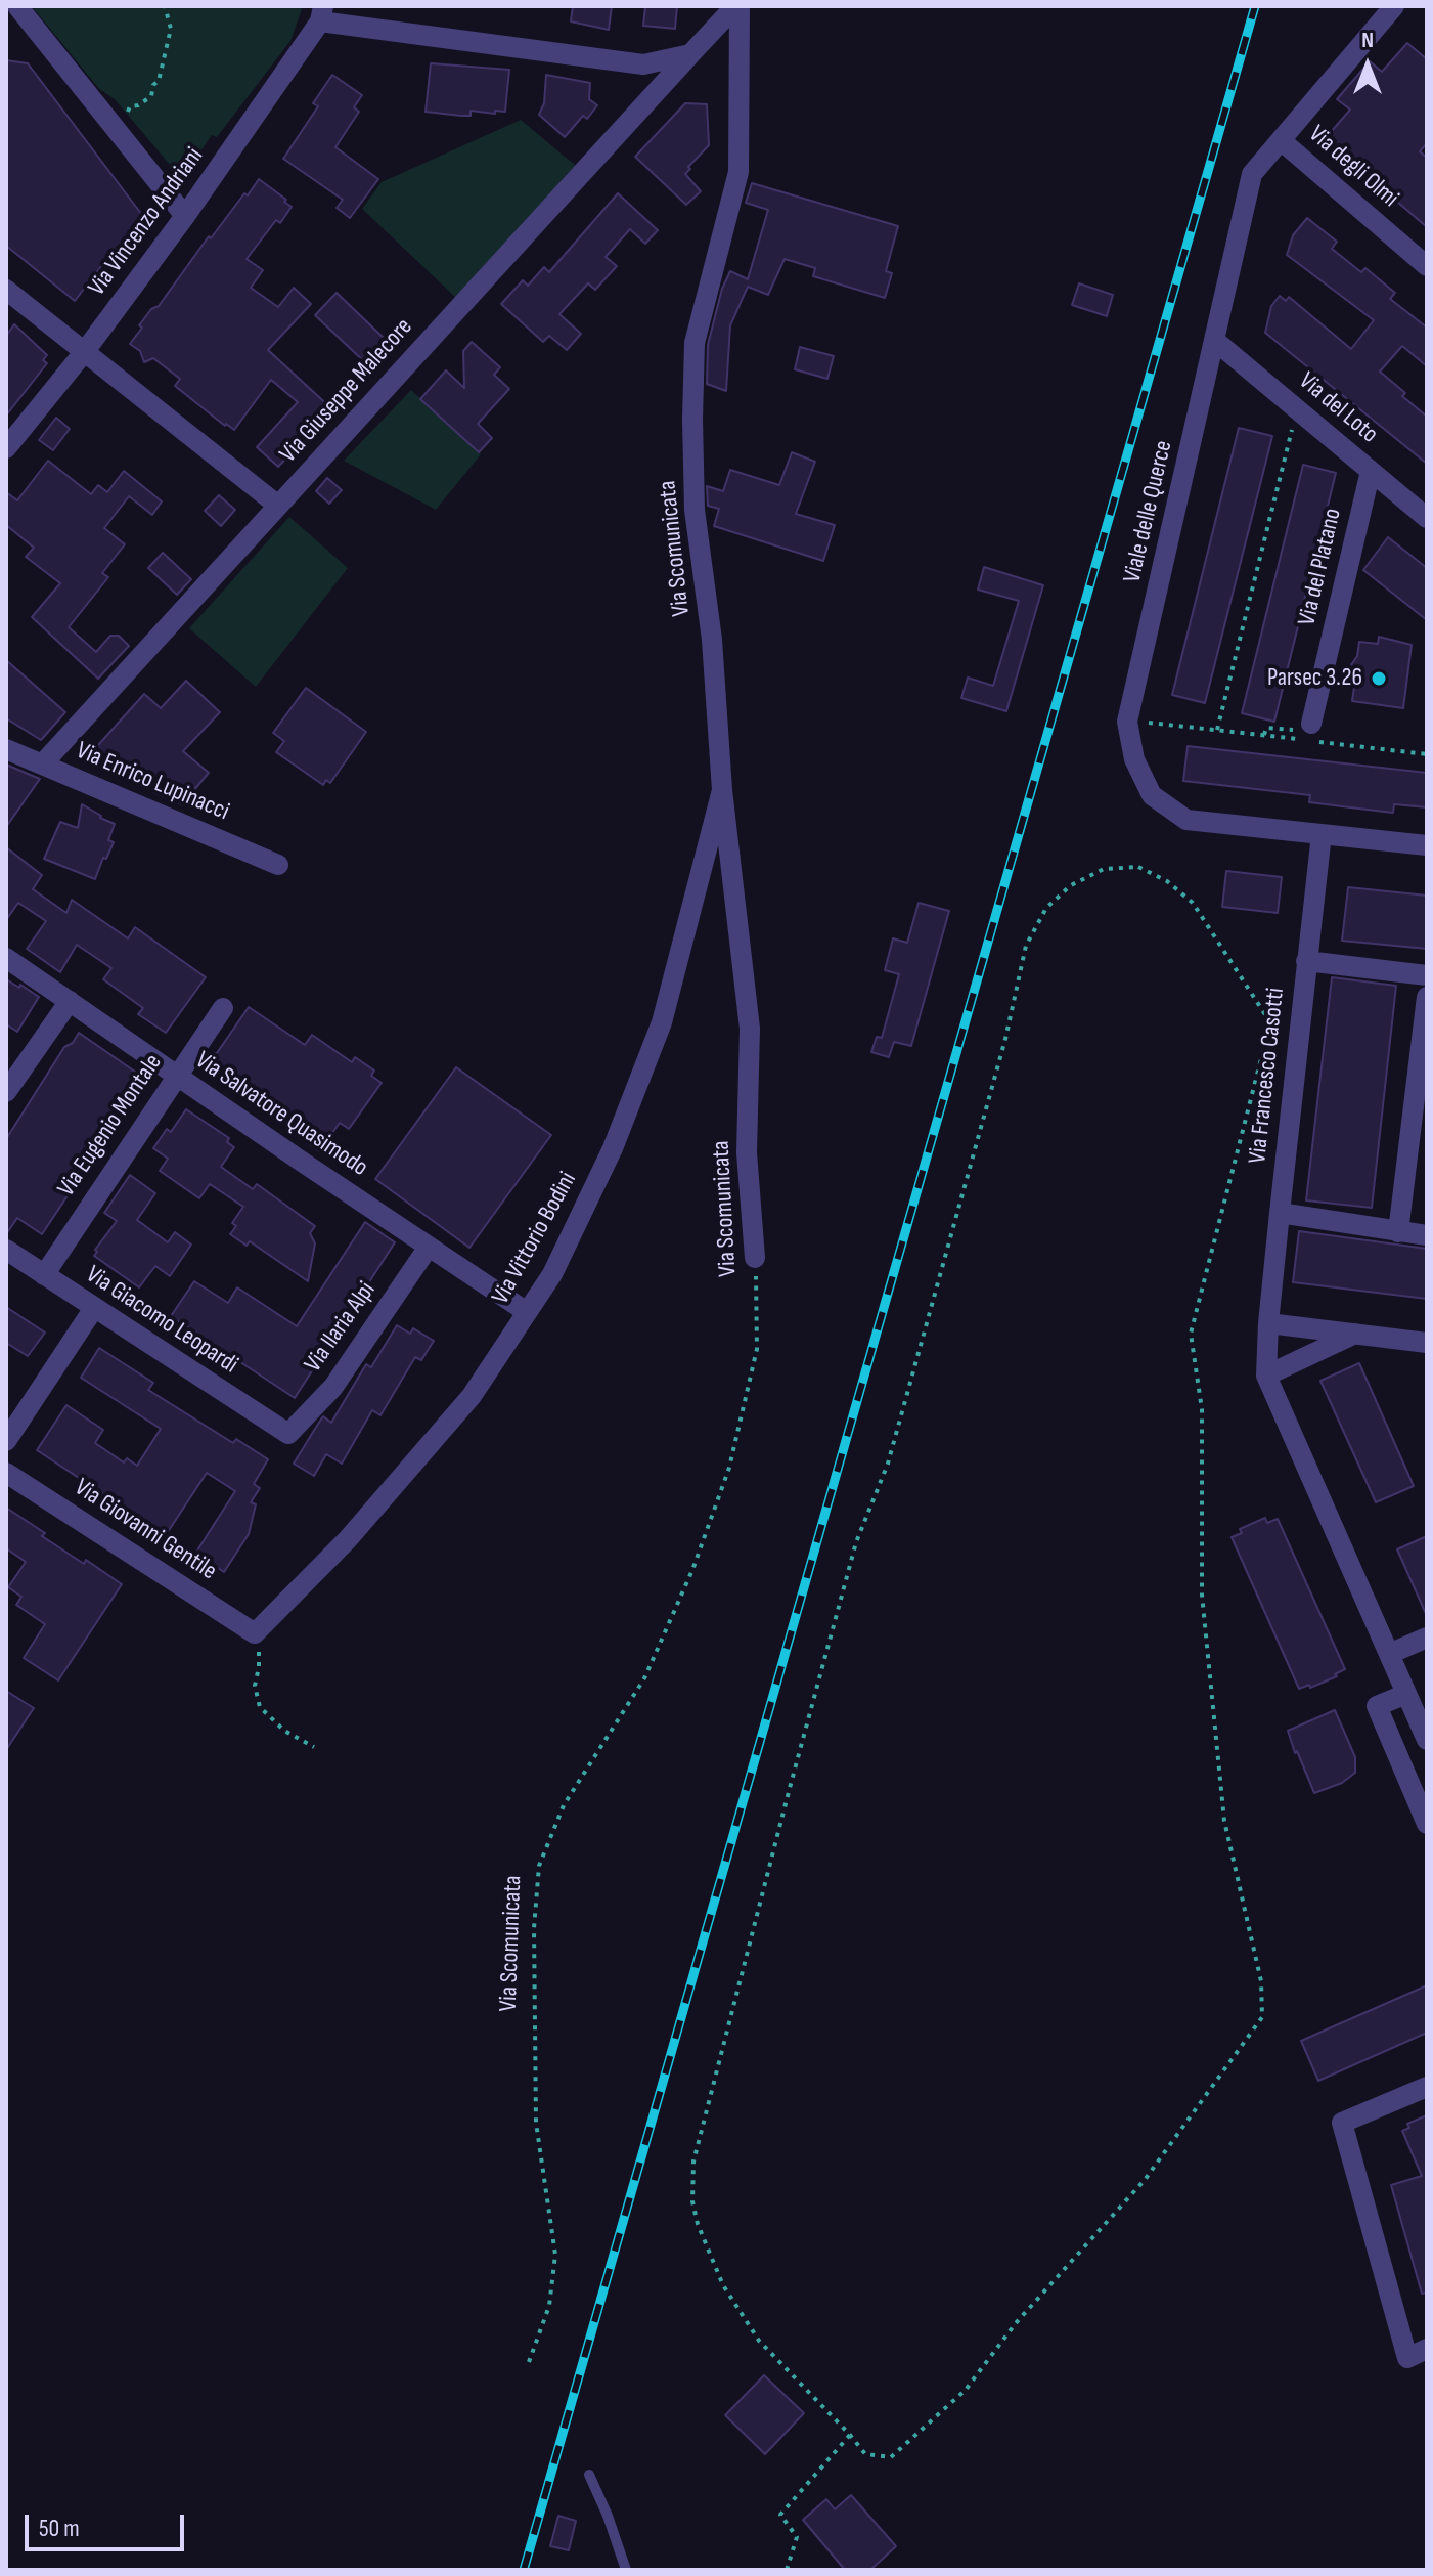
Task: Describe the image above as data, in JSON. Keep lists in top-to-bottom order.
{
  "streets": {
    "street": [
      "Via degli Olmi",
      "Via Vincenzo Andriani",
      "Via Giuseppe Malecore",
      "Via del Loto",
      "Viale delle Querce",
      "Via Scomunicata",
      "Via del Platano",
      "Via Enrico Lupinacci",
      "Via Francesco Casotti",
      "Via Salvatore Quasimodo",
      "Via Eugenio Montale",
      "Via Vittorio Bodini",
      "Via Giacomo Leopardi",
      "Via Ilaria Alpi",
      "Via Giovanni Gentile"
    ]
  },
  "crossings": [
    ["Via degli Olmi", "Viale delle Querce"],
    ["Via Giuseppe Malecore", "Via Scomunicata"],
    ["Via Giuseppe Malecore", "Via Enrico Lupinacci"],
    ["Via del Loto", "Viale delle Querce"],
    ["Via del Loto", "Via del Platano"],
    ["Viale delle Querce", "Via Francesco Casotti"],
    ["Via Scomunicata", "Via Vittorio Bodini"],
    ["Via Salvatore Quasimodo", "Via Eugenio Montale"],
    ["Via Salvatore Quasimodo", "Via Vittorio Bodini"],
    ["Via Salvatore Quasimodo", "Via Ilaria Alpi"],
    ["Via Eugenio Montale", "Via Giacomo Leopardi"],
    ["Via Vittorio Bodini", "Via Giovanni Gentile"],
    ["Via Giacomo Leopardi", "Via Ilaria Alpi"]
  ],
  "places": ["Parsec 3.26"],
  "scale_bar": "50 m",
  "north": "top"
}
